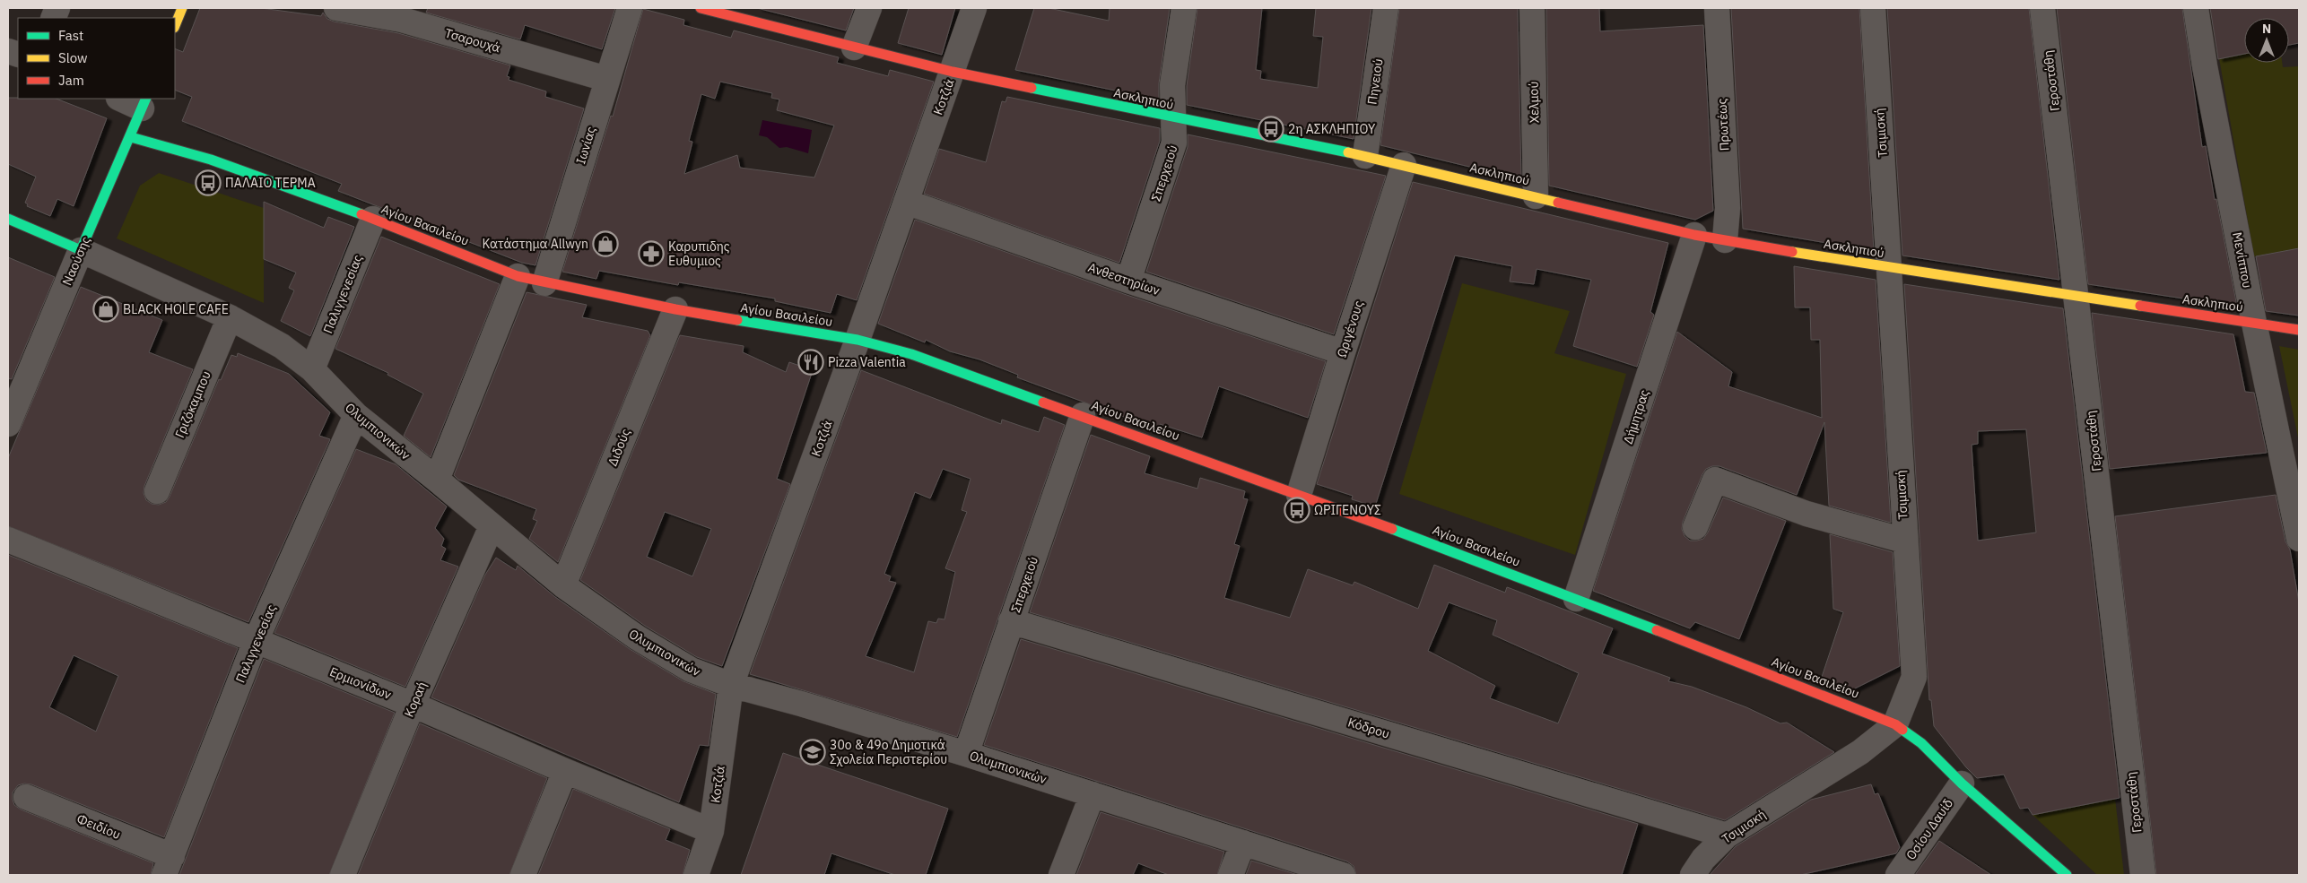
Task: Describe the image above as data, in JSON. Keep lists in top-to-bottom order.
{
  "streets": {
    "street": [
      "Τσαρουχά",
      "Γεροστάθη",
      "Πηνειού",
      "Κοτζιά",
      "Ασκληπιού",
      "Χελμού",
      "Πρωτέως",
      "Τσιμισκή",
      "Ιωνίας",
      "Σπερχειού",
      "Αγίου Βασιλείου",
      "Μενίππου",
      "Ναούσης",
      "Ανθεστηρίων",
      "Παλιγγενεσίας",
      "Ωριγένους",
      "Γριζόκαμπου",
      "Δήμητρας",
      "Ολυμπιονικών",
      "Διδούς",
      "Ερμιονίδων",
      "Κοραή",
      "Κόδρου",
      "Φειδίου",
      "Οσίου Δαυίδ"
    ]
  },
  "crossings": [
    ["Τσαρουχά", "Ιωνίας"],
    ["Γεροστάθη", "Ασκληπιού"],
    ["Πηνειού", "Ασκληπιού"],
    ["Κοτζιά", "Ασκληπιού"],
    ["Κοτζιά", "Αγίου Βασιλείου"],
    ["Κοτζιά", "Ανθεστηρίων"],
    ["Κοτζιά", "Ολυμπιονικών"],
    ["Κοτζιά", "Ερμιονίδων"],
    ["Ασκληπιού", "Χελμού"],
    ["Ασκληπιού", "Πρωτέως"],
    ["Ασκληπιού", "Τσιμισκή"],
    ["Ασκληπιού", "Σπερχειού"],
    ["Ασκληπιού", "Μενίππου"],
    ["Ασκληπιού", "Ωριγένους"],
    ["Ασκληπιού", "Δήμητρας"],
    ["Τσιμισκή", "Αγίου Βασιλείου"],
    ["Τσιμισκή", "Κόδρου"],
    ["Ιωνίας", "Αγίου Βασιλείου"],
    ["Σπερχειού", "Αγίου Βασιλείου"],
    ["Σπερχειού", "Ανθεστηρίων"],
    ["Σπερχειού", "Ολυμπιονικών"],
    ["Σπερχειού", "Κόδρου"],
    ["Αγίου Βασιλείου", "Ναούσης"],
    ["Αγίου Βασιλείου", "Παλιγγενεσίας"],
    ["Αγίου Βασιλείου", "Ωριγένους"],
    ["Αγίου Βασιλείου", "Δήμητρας"],
    ["Αγίου Βασιλείου", "Διδούς"],
    ["Αγίου Βασιλείου", "Οσίου Δαυίδ"],
    ["Ναούσης", "Ολυμπιονικών"],
    ["Ανθεστηρίων", "Ωριγένους"],
    ["Παλιγγενεσίας", "Ολυμπιονικών"],
    ["Παλιγγενεσίας", "Ερμιονίδων"],
    ["Παλιγγενεσίας", "Φειδίου"],
    ["Γριζόκαμπου", "Ολυμπιονικών"],
    ["Ολυμπιονικών", "Διδούς"],
    ["Ολυμπιονικών", "Κοραή"],
    ["Ερμιονίδων", "Κοραή"]
  ],
  "places": {
    "bus stop": ["2η ΑΣΚΛΗΠΙΟΥ", "ΠΑΛΑΙΟ ΤΕΡΜΑ", "ΩΡΙΓΕΝΟΥΣ"],
    "shop": ["Κατάστημα Allwyn", "BLACK HOLE CAFE"],
    "pharmacy": ["Καρυπιδης Ευθυμιος"],
    "restaurant": ["Pizza Valentia"],
    "school or university": ["30ο & 49ο Δημοτικά Σχολεία Περιστερίου"]
  },
  "legend": ["Fast", "Slow", "Jam"],
  "north": "top"
}
